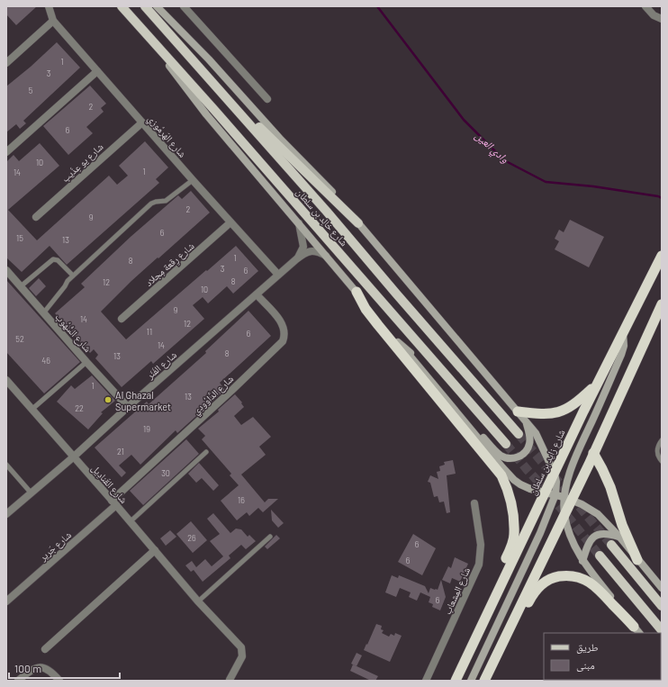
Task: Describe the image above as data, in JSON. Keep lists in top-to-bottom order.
{
  "streets": {
    "highway": ["شارع زايد بن سلطان"],
    "main road": ["شارع خالِد بن سلطان"],
    "street": [
      "شارع الهَرمُوزي",
      "شارع يو عِذَيب",
      "شارع رِقعة مِجلاد",
      "شارع السُّهُوب",
      "شارع الفَنَر",
      "شارع الدَّاوُودِي",
      "شارع القَنادِيل",
      "شارع جَرير",
      "شارع المِشعاب"
    ]
  },
  "crossings": [
    ["شارع الهَرمُوزي", "شارع يو عِذَيب"],
    ["شارع الهَرمُوزي", "شارع رِقعة مِجلاد"],
    ["شارع الهَرمُوزي", "شارع الفَنَر"],
    ["شارع السُّهُوب", "شارع الفَنَر"],
    ["شارع الفَنَر", "شارع الدَّاوُودِي"],
    ["شارع الفَنَر", "شارع القَنادِيل"],
    ["شارع الدَّاوُودِي", "شارع القَنادِيل"],
    ["شارع الدَّاوُودِي", "شارع جَرير"],
    ["شارع القَنادِيل", "شارع جَرير"]
  ],
  "water": ["وادي العين"],
  "places": ["Al Ghazal Supermarket"],
  "house_numbers": [
    "1",
    "3",
    "5",
    "2",
    "6",
    "10",
    "1",
    "14",
    "2",
    "9",
    "6",
    "15",
    "13",
    "1",
    "8",
    "3",
    "6",
    "8",
    "12",
    "10",
    "9",
    "14",
    "12",
    "11",
    "6",
    "52",
    "14",
    "8",
    "13",
    "46",
    "1",
    "13",
    "22",
    "19",
    "21",
    "30",
    "16",
    "26",
    "6",
    "6",
    "6"
  ],
  "legend": ["طريق", "مبنى"],
  "scale_bar": "100 m"
}
